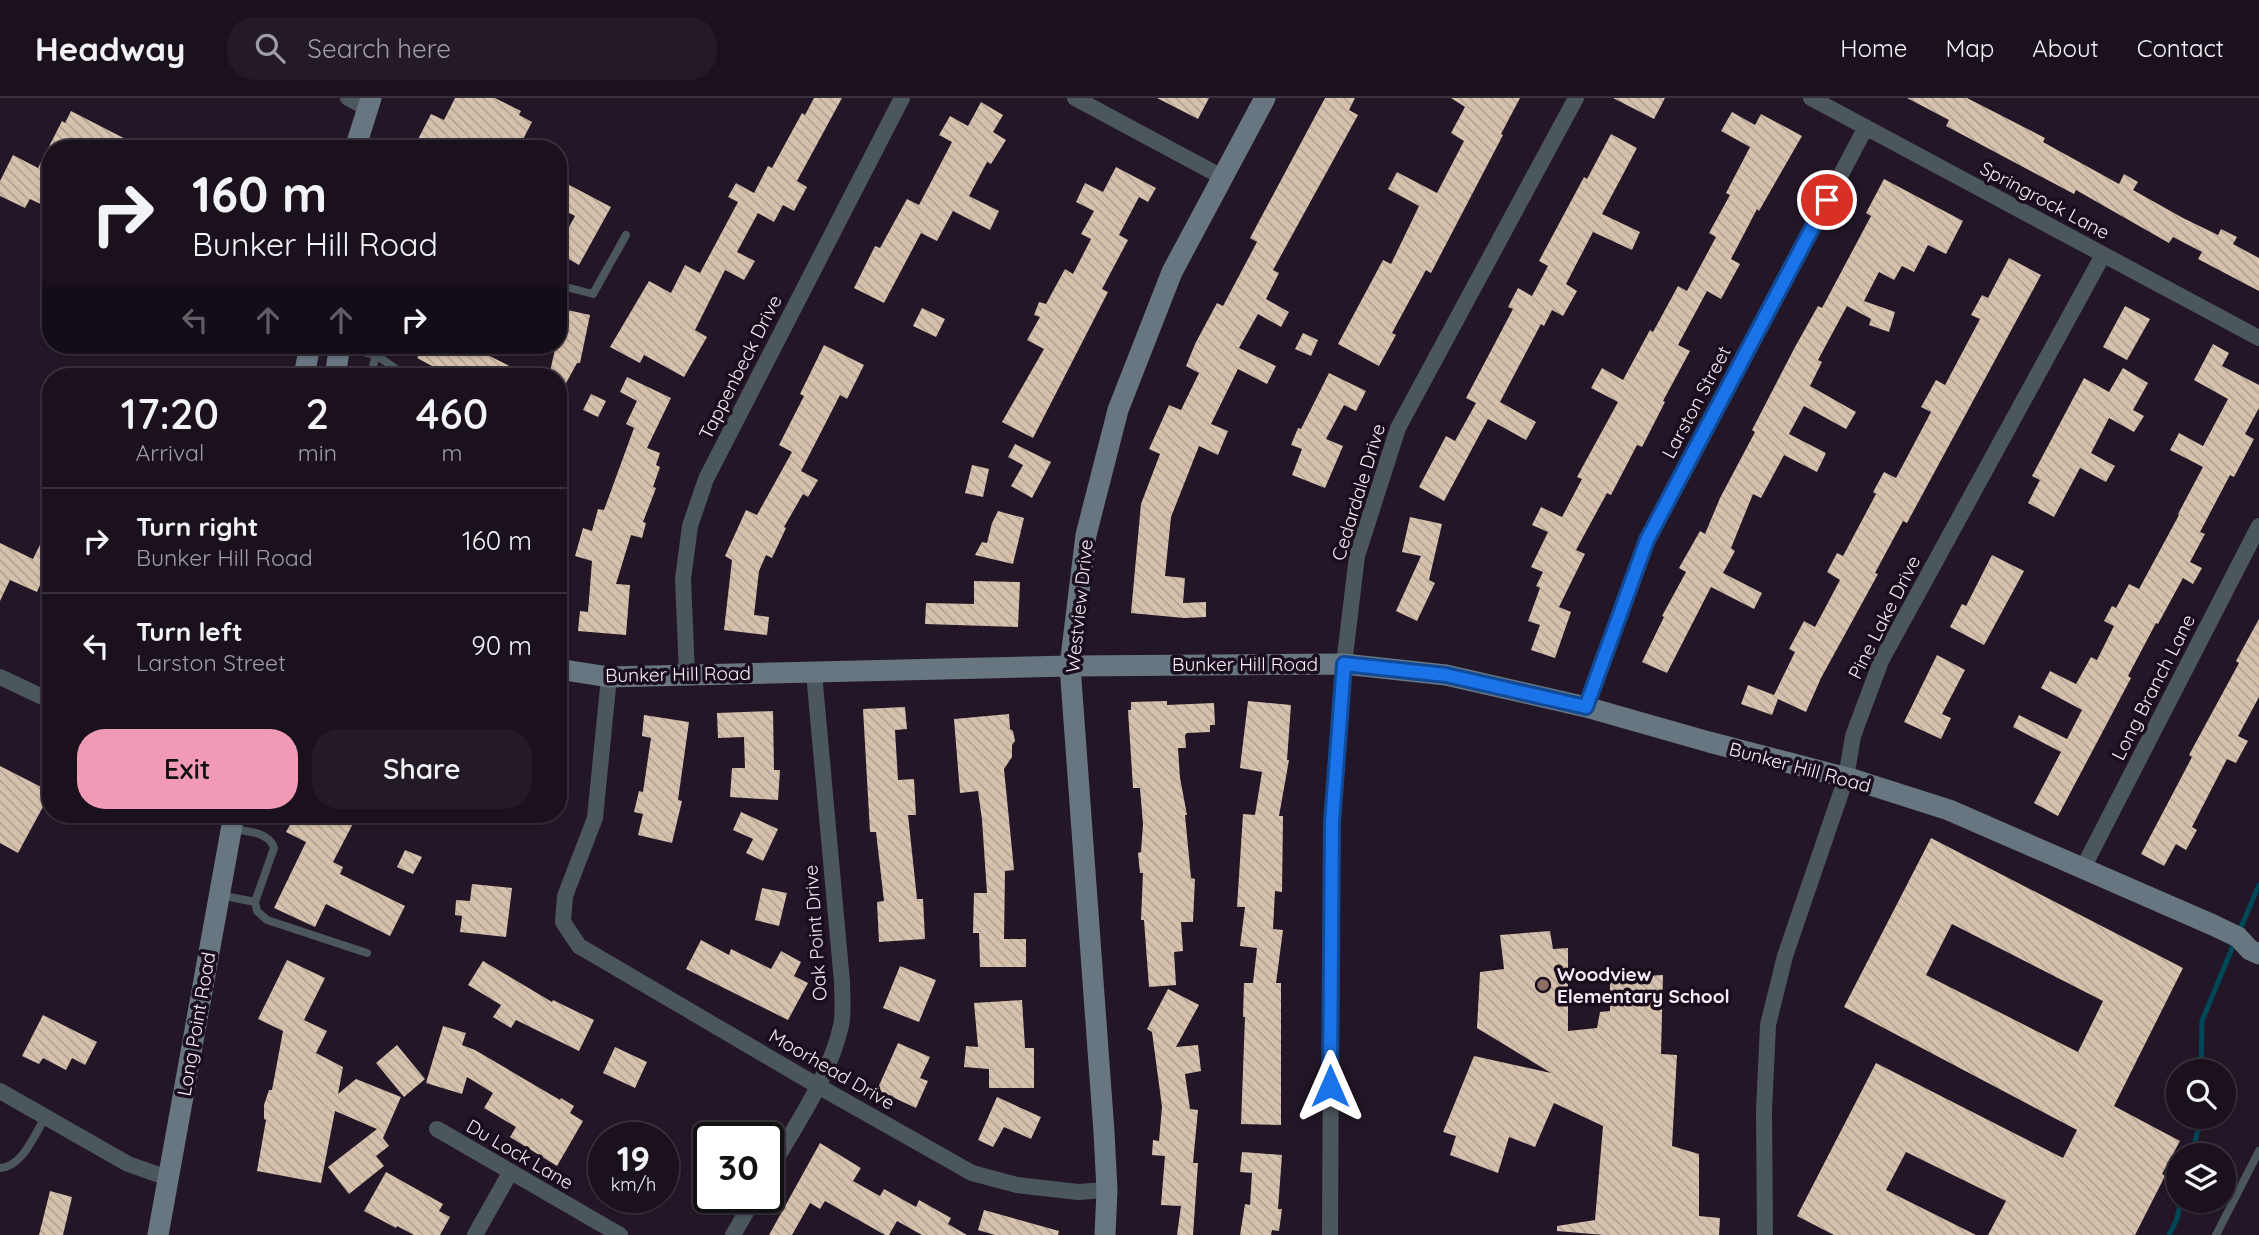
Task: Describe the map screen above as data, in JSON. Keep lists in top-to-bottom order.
{
  "streets": {
    "street": [
      "Springrock Lane",
      "Tappenbeck Drive",
      "Larston Street",
      "Cedardale Drive",
      "Westview Drive",
      "Pine Lake Drive",
      "Bunker Hill Road",
      "Long Branch Lane",
      "Oak Point Drive",
      "Long Point Road",
      "Moorhead Drive",
      "Du Lock Lane"
    ]
  },
  "crossings": [
    ["Springrock Lane", "Larston Street"],
    ["Springrock Lane", "Pine Lake Drive"],
    ["Tappenbeck Drive", "Bunker Hill Road"],
    ["Larston Street", "Bunker Hill Road"],
    ["Cedardale Drive", "Bunker Hill Road"],
    ["Westview Drive", "Bunker Hill Road"],
    ["Westview Drive", "Moorhead Drive"],
    ["Pine Lake Drive", "Bunker Hill Road"],
    ["Bunker Hill Road", "Long Branch Lane"],
    ["Bunker Hill Road", "Oak Point Drive"],
    ["Bunker Hill Road", "Moorhead Drive"],
    ["Oak Point Drive", "Moorhead Drive"]
  ],
  "places": ["Woodview Elementary School"],
  "page": {
    "header": "Headway",
    "search": "Search here",
    "nav": [
      "Home",
      "Map",
      "About",
      "Contact"
    ],
    "turn": ["160 m", "Bunker Hill Road"],
    "eta": [
      "17:20",
      "Arrival",
      "2",
      "min",
      "460",
      "m"
    ],
    "list": [
      {
        "name": "Turn right",
        "note": "Bunker Hill Road",
        "value": "160 m"
      },
      {
        "name": "Turn left",
        "note": "Larston Street",
        "value": "90 m"
      }
    ],
    "buttons": ["Exit", "Share"],
    "speed": "19 km/h",
    "limit": "30"
  }
}
